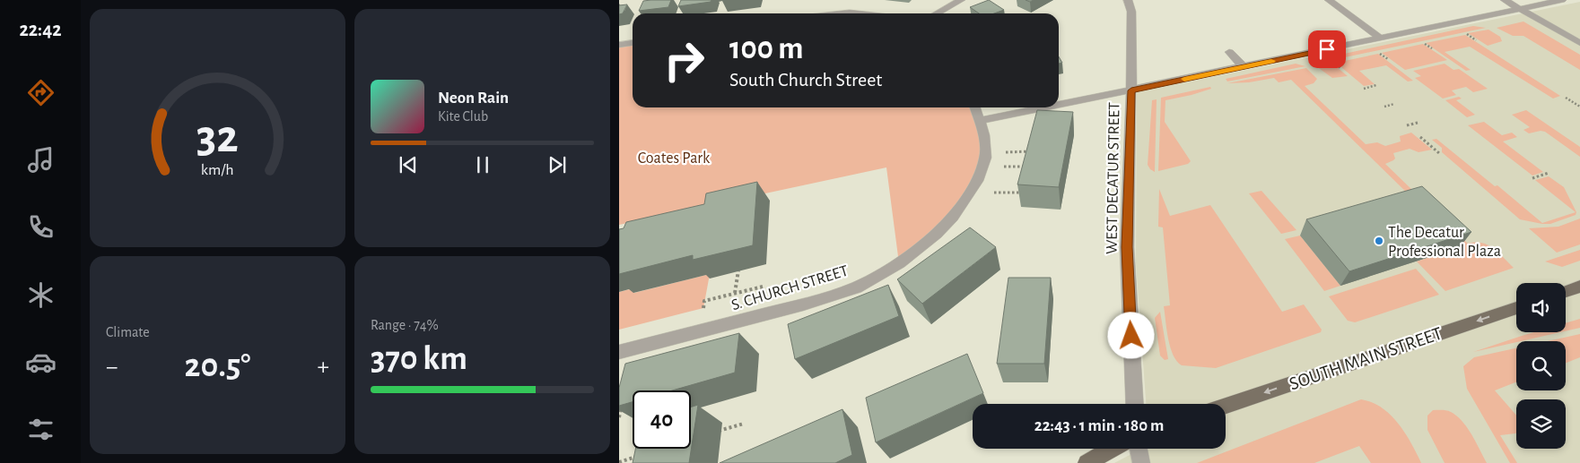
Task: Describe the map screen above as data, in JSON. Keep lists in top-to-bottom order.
{
  "streets": {
    "main road": ["SOUTH MAIN STREET"],
    "street": ["WEST DECATUR STREET", "S. CHURCH STREET"]
  },
  "one_way": ["SOUTH MAIN STREET"],
  "parks": ["Coates Park"],
  "places": ["The Decatur Professional Plaza"],
  "page": {
    "tabs": "22:42",
    "turn": ["100 m", "South Church Street"],
    "song": ["Neon Rain", "Kite Club"],
    "tile": [
      "Climate",
      ["Range · 74%", "370 km"]
    ],
    "heat": ["−", "20.5°", "+"],
    "limit": "40",
    "trip": "22:43 · 1 min · 180 m",
    "gauge": ["32", "km/h"]
  }
}
